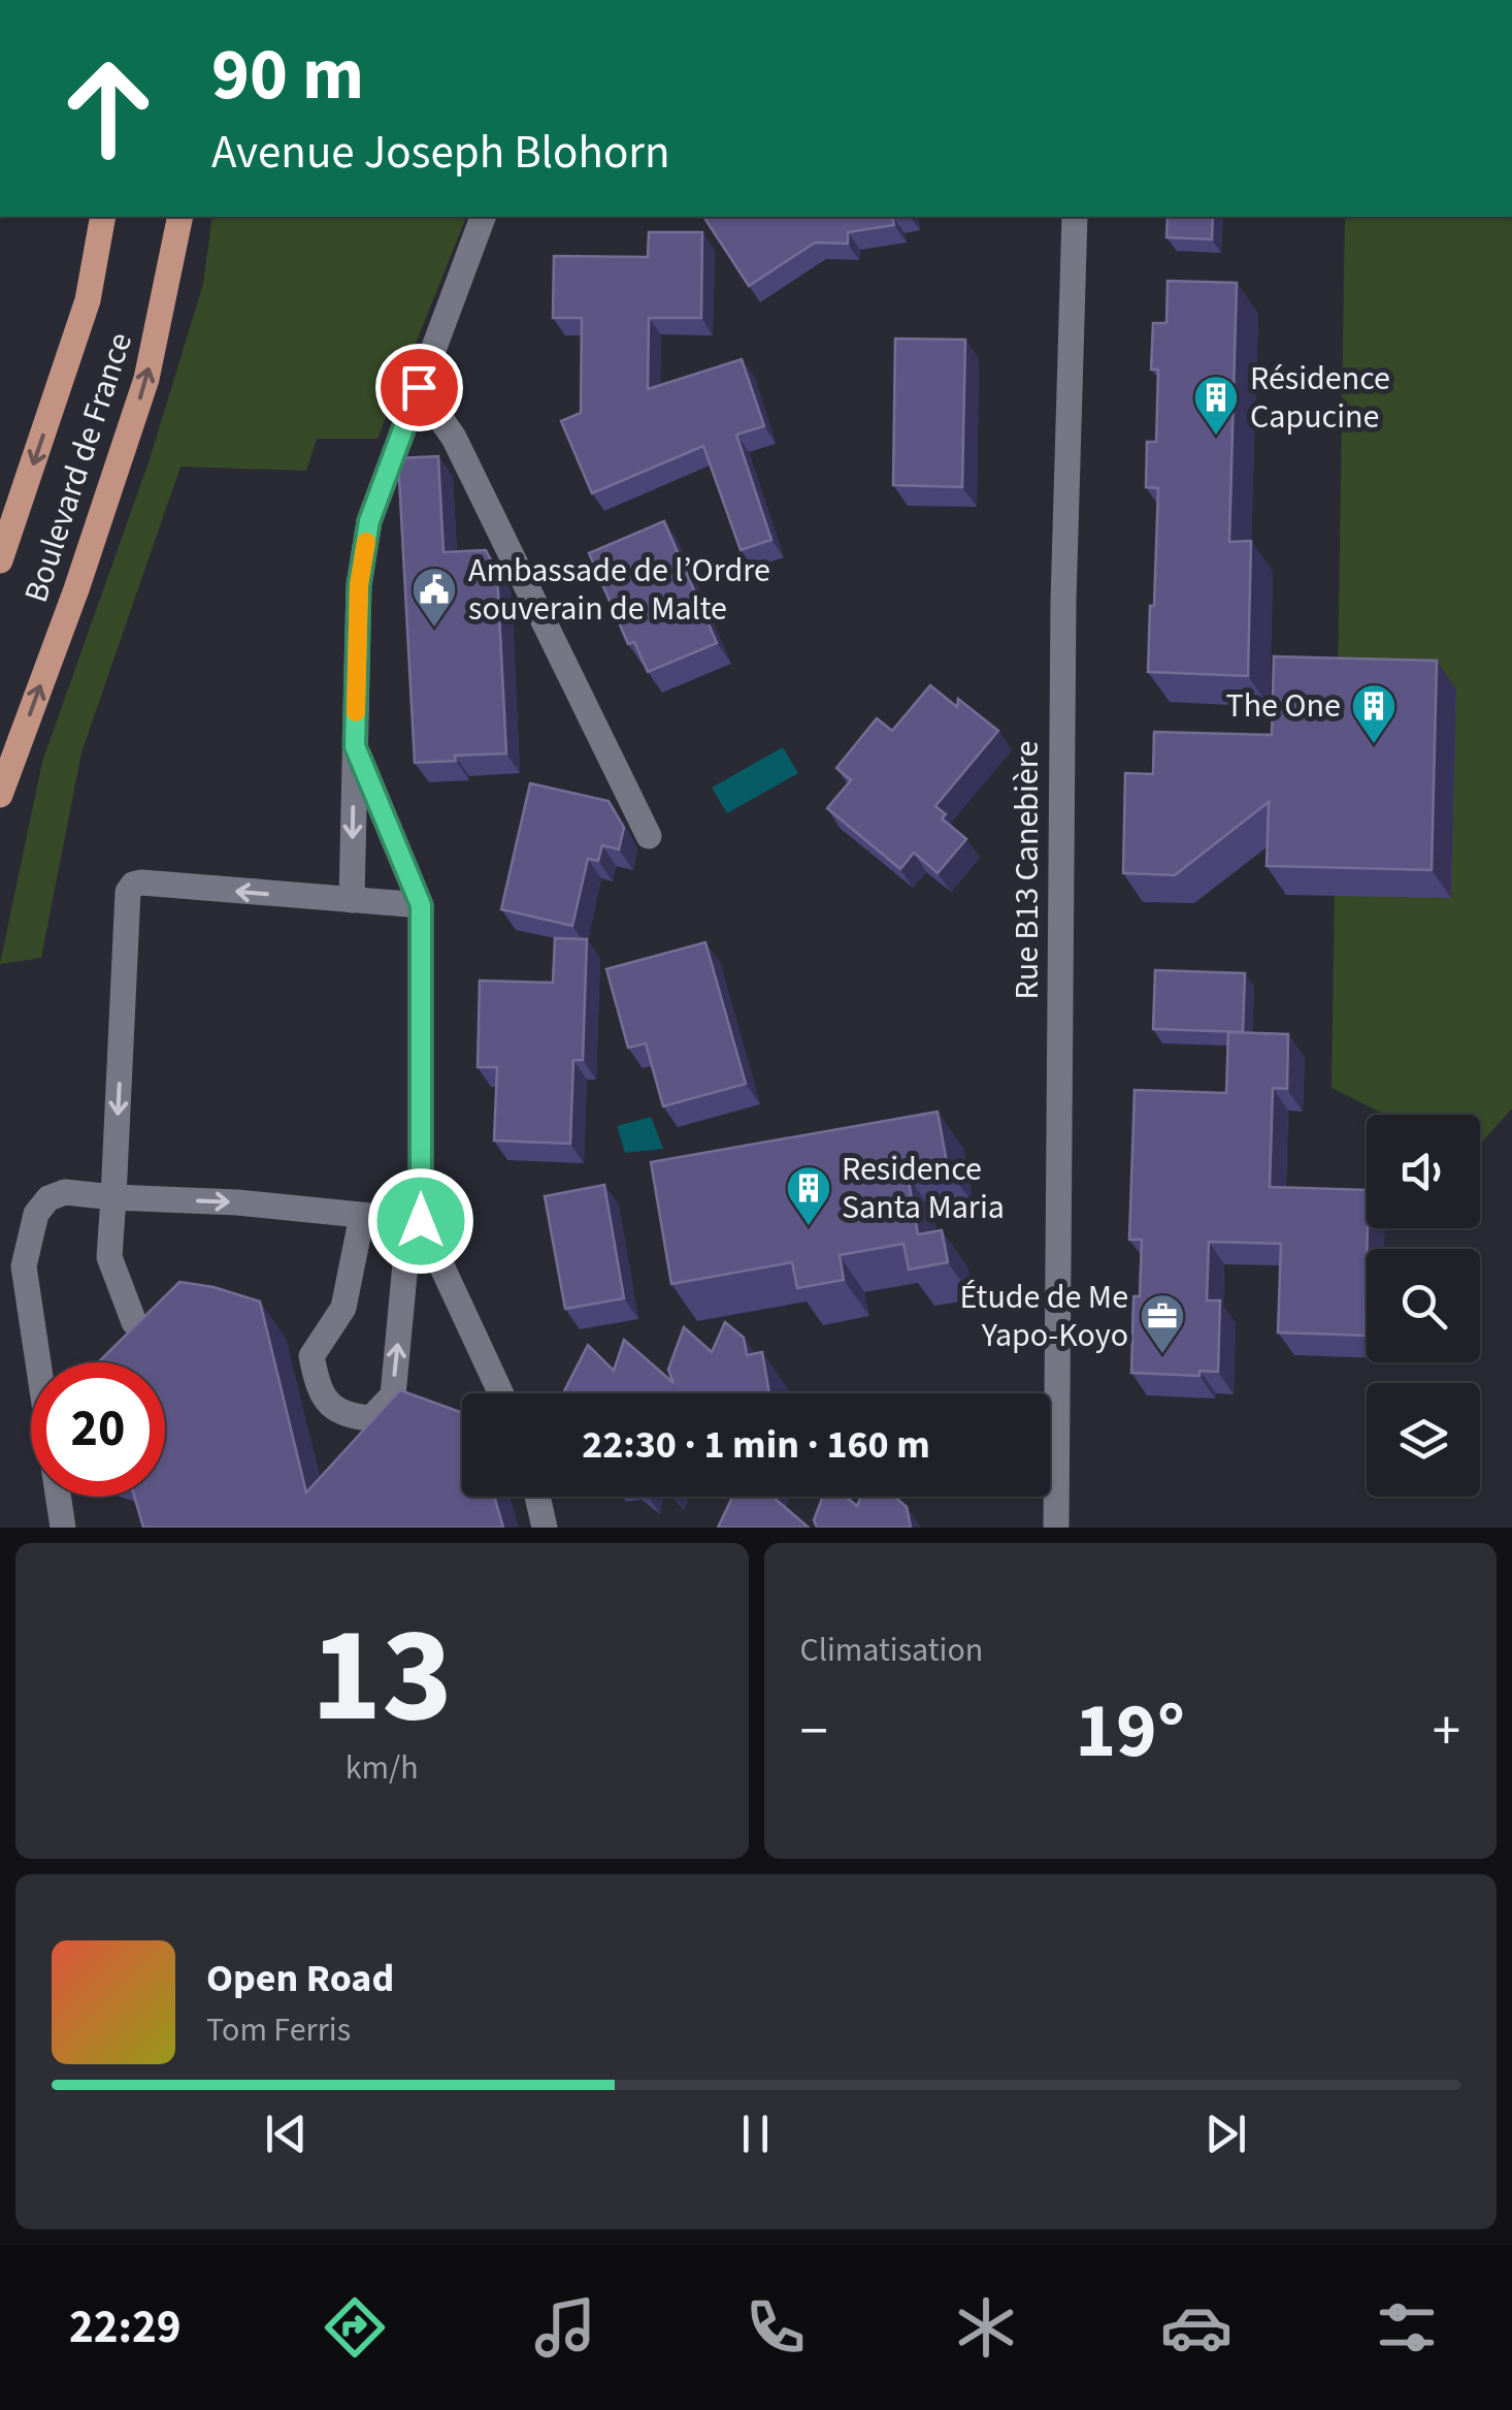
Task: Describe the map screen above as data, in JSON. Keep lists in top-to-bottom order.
{
  "streets": {
    "main road": ["Boulevard de France"],
    "street": ["Rue B13 Canebière"]
  },
  "places": {
    "building": ["Résidence Capucine", "The One", "Residence Santa Maria"],
    "public building": ["Ambassade de l’Ordre souverain de Malte"],
    "office": ["Étude de Me Yapo-Koyo"]
  },
  "page": {
    "turn": ["90 m", "Avenue Joseph Blohorn"],
    "limit": "20",
    "trip": "22:30 · 1 min · 160 m",
    "tile": [
      ["13", "km/h"],
      "Climatisation"
    ],
    "heat": ["−", "19°", "+"],
    "song": ["Open Road", "Tom Ferris"],
    "tabs": "22:29"
  }
}
